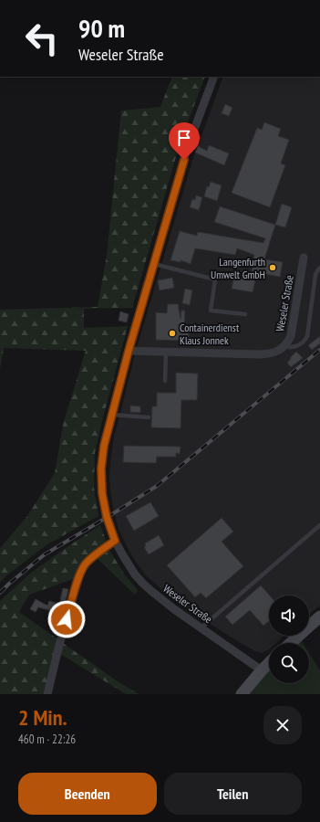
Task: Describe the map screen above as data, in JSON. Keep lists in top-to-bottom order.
{
  "streets": {
    "street": ["Weseler Straße"]
  },
  "places": ["Langenfurth Umwelt GmbH", "Containerdienst Klaus Jonnek"],
  "page": {
    "turn": ["90 m", "Weseler Straße"],
    "heading": ["2 Min.", "460 m · 22:26"],
    "buttons": ["Beenden", "Teilen"]
  }
}
